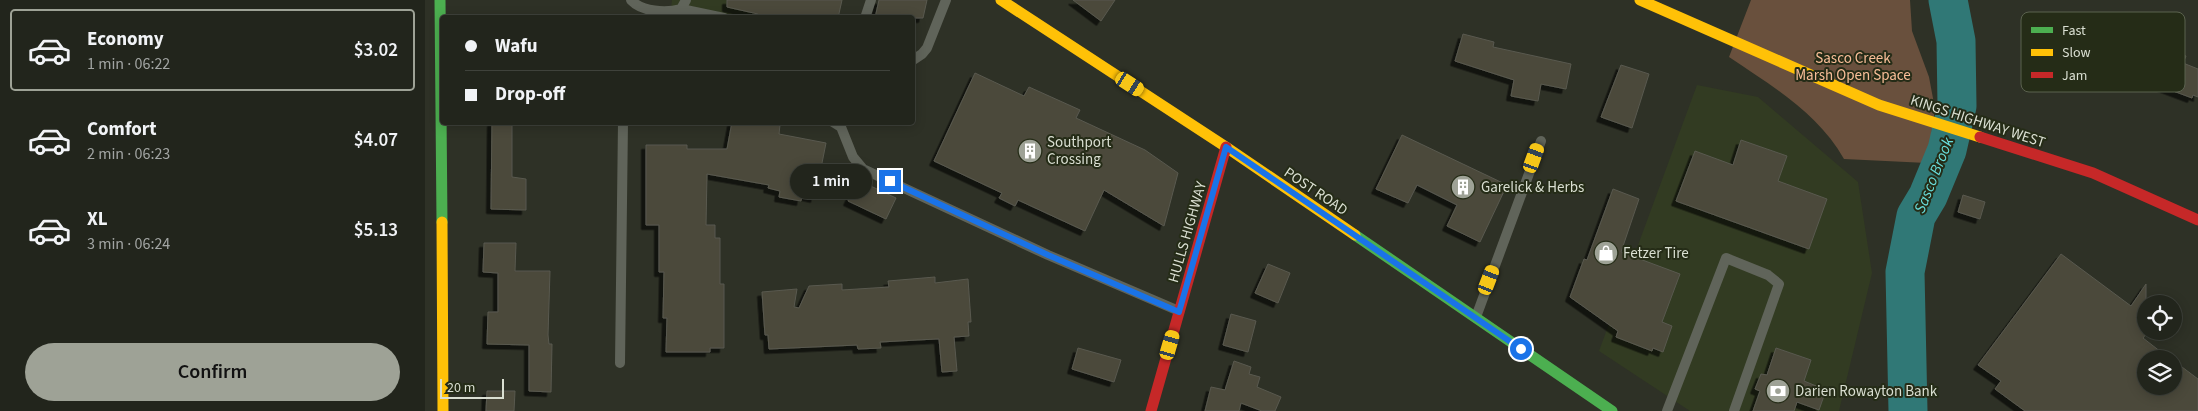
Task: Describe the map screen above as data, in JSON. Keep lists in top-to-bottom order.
{
  "streets": {
    "street": ["KINGS HIGHWAY WEST", "POST ROAD", "HULLS HIGHWAY"]
  },
  "crossings": [
    ["POST ROAD", "HULLS HIGHWAY"]
  ],
  "water": ["Sasco Brook"],
  "parks": ["Sasco Creek Marsh Open Space"],
  "places": {
    "building": ["Southport Crossing", "Garelick & Herbs"],
    "shop": ["Fetzer Tire"],
    "bank": ["Darien Rowayton Bank"]
  },
  "legend": ["Fast", "Slow", "Jam"],
  "scale_bar": "20 m",
  "page": {
    "list": [
      {
        "name": "Economy",
        "note": "1 min · 06:22",
        "value": "$3.02"
      },
      {
        "name": "Comfort",
        "note": "2 min · 06:23",
        "value": "$4.07"
      },
      {
        "name": "XL",
        "note": "3 min · 06:24",
        "value": "$5.13"
      }
    ],
    "banner": ["Wafu", "Drop-off"],
    "bubble": "1 min",
    "buttons": "Confirm",
    "scale": "20 m"
  }
}
